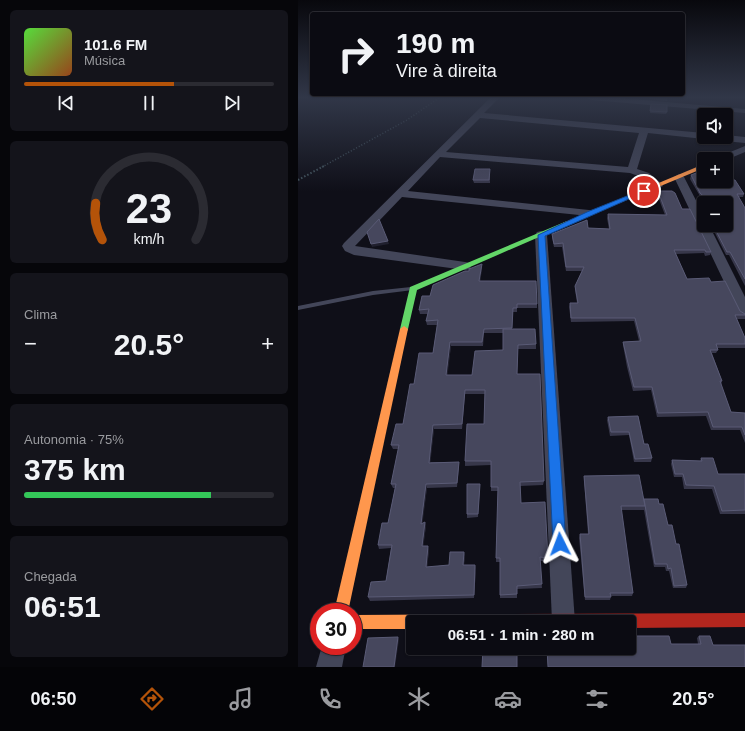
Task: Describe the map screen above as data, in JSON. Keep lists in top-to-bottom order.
{
  "page": {
    "turn": ["190 m", "Vire à direita"],
    "song": ["101.6 FM", "Música"],
    "map_buttons": ["+", "−"],
    "tile": [
      "Clima",
      ["Autonomia · 75%", "375 km"],
      ["Chegada", "06:51"]
    ],
    "heat": ["−", "20.5°", "+"],
    "limit": "30",
    "trip": "06:51 · 1 min · 280 m",
    "tabs": ["06:50", "20.5°"],
    "gauge": ["23", "km/h"]
  }
}
